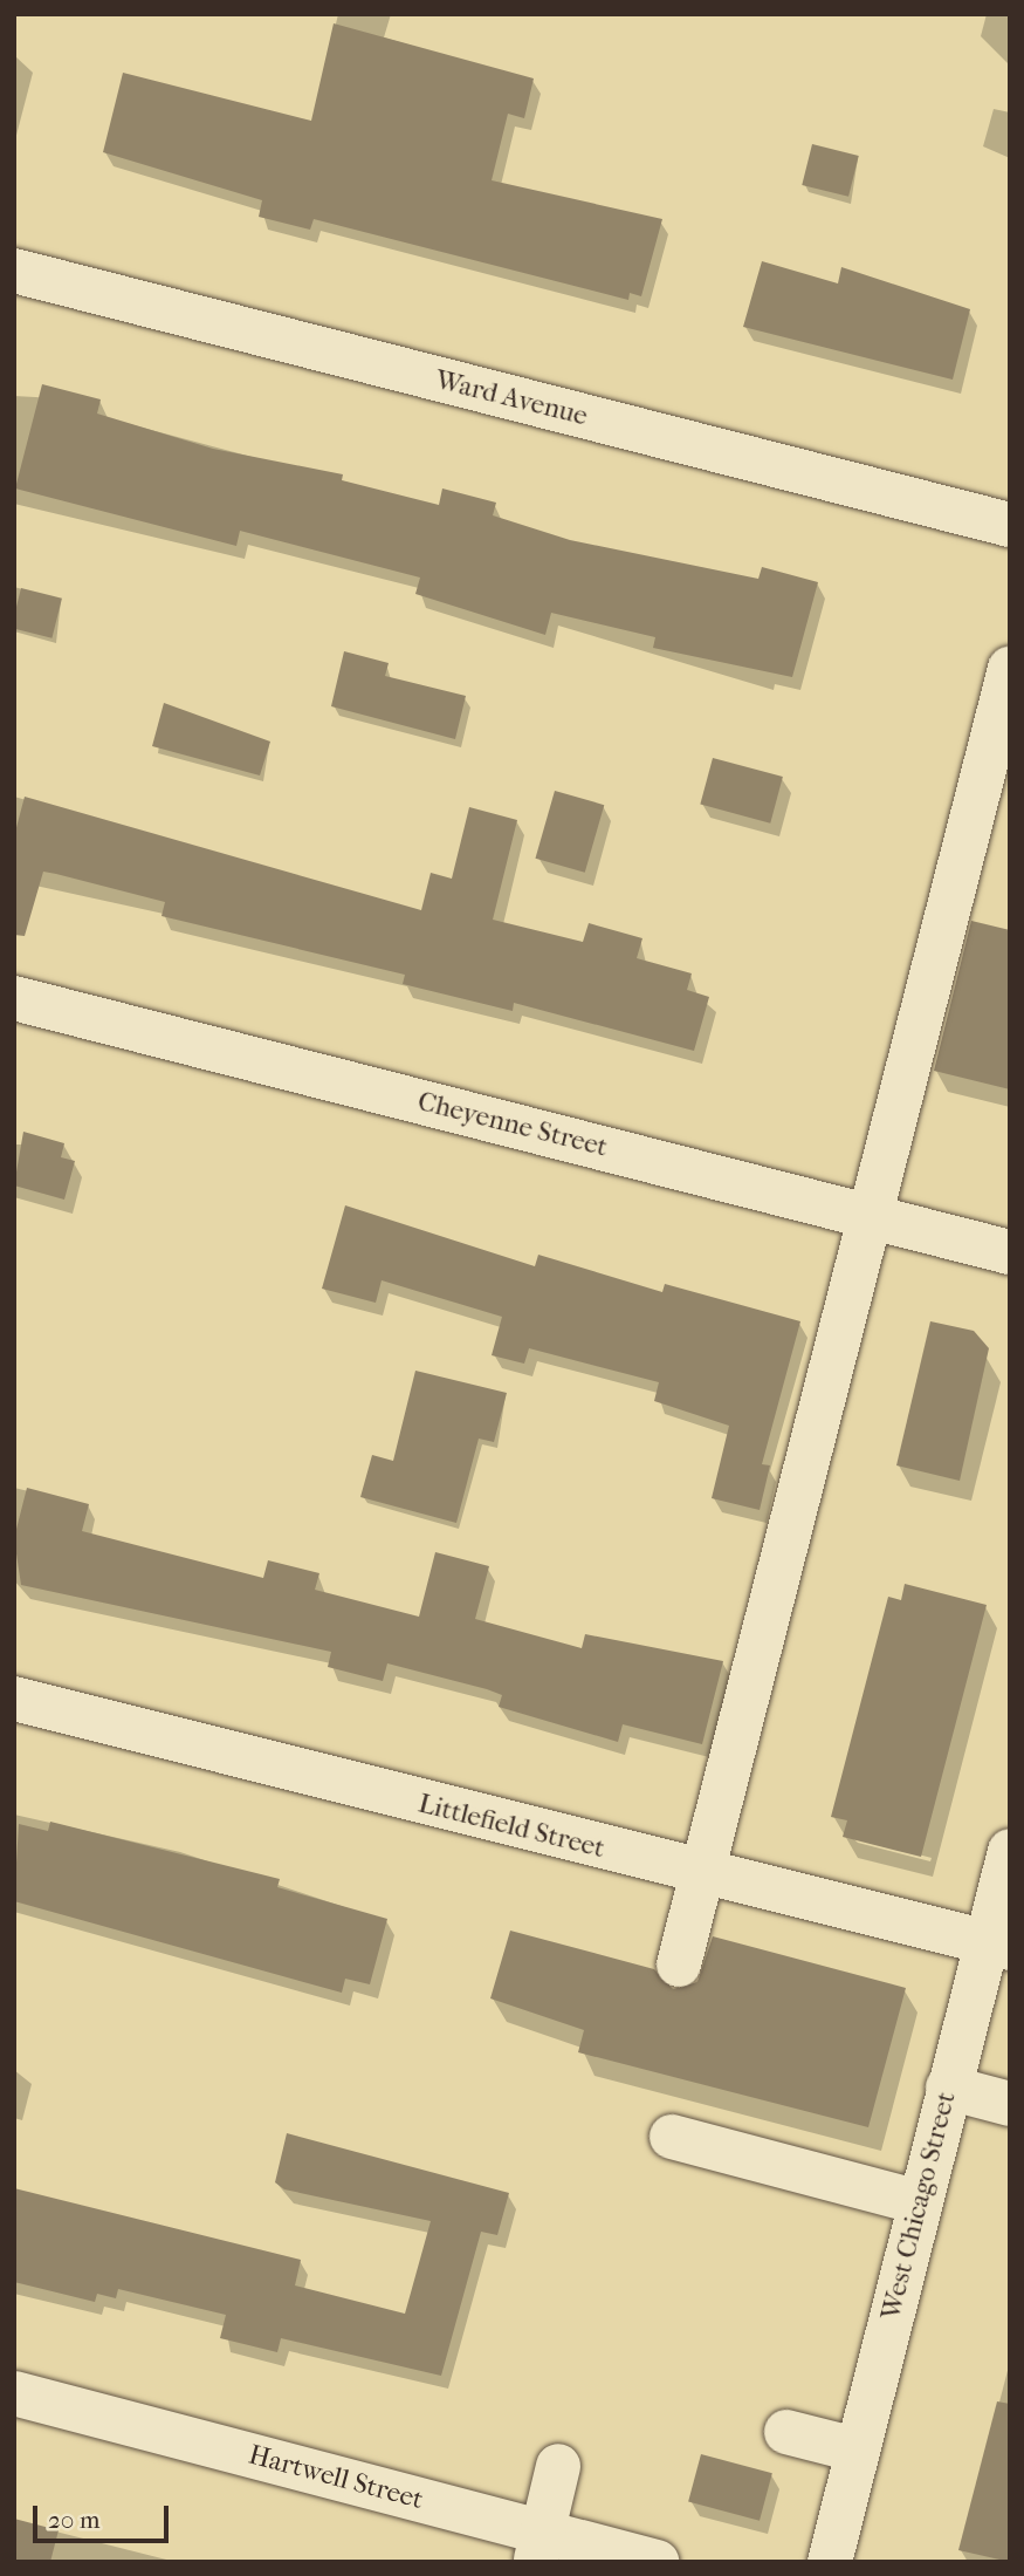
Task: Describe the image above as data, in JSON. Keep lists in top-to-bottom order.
{
  "streets": {
    "street": [
      "Ward Avenue",
      "Cheyenne Street",
      "Littlefield Street",
      "West Chicago Street",
      "Hartwell Street"
    ]
  },
  "crossings": [
    ["Littlefield Street", "West Chicago Street"]
  ],
  "scale_bar": "20 m"
}
